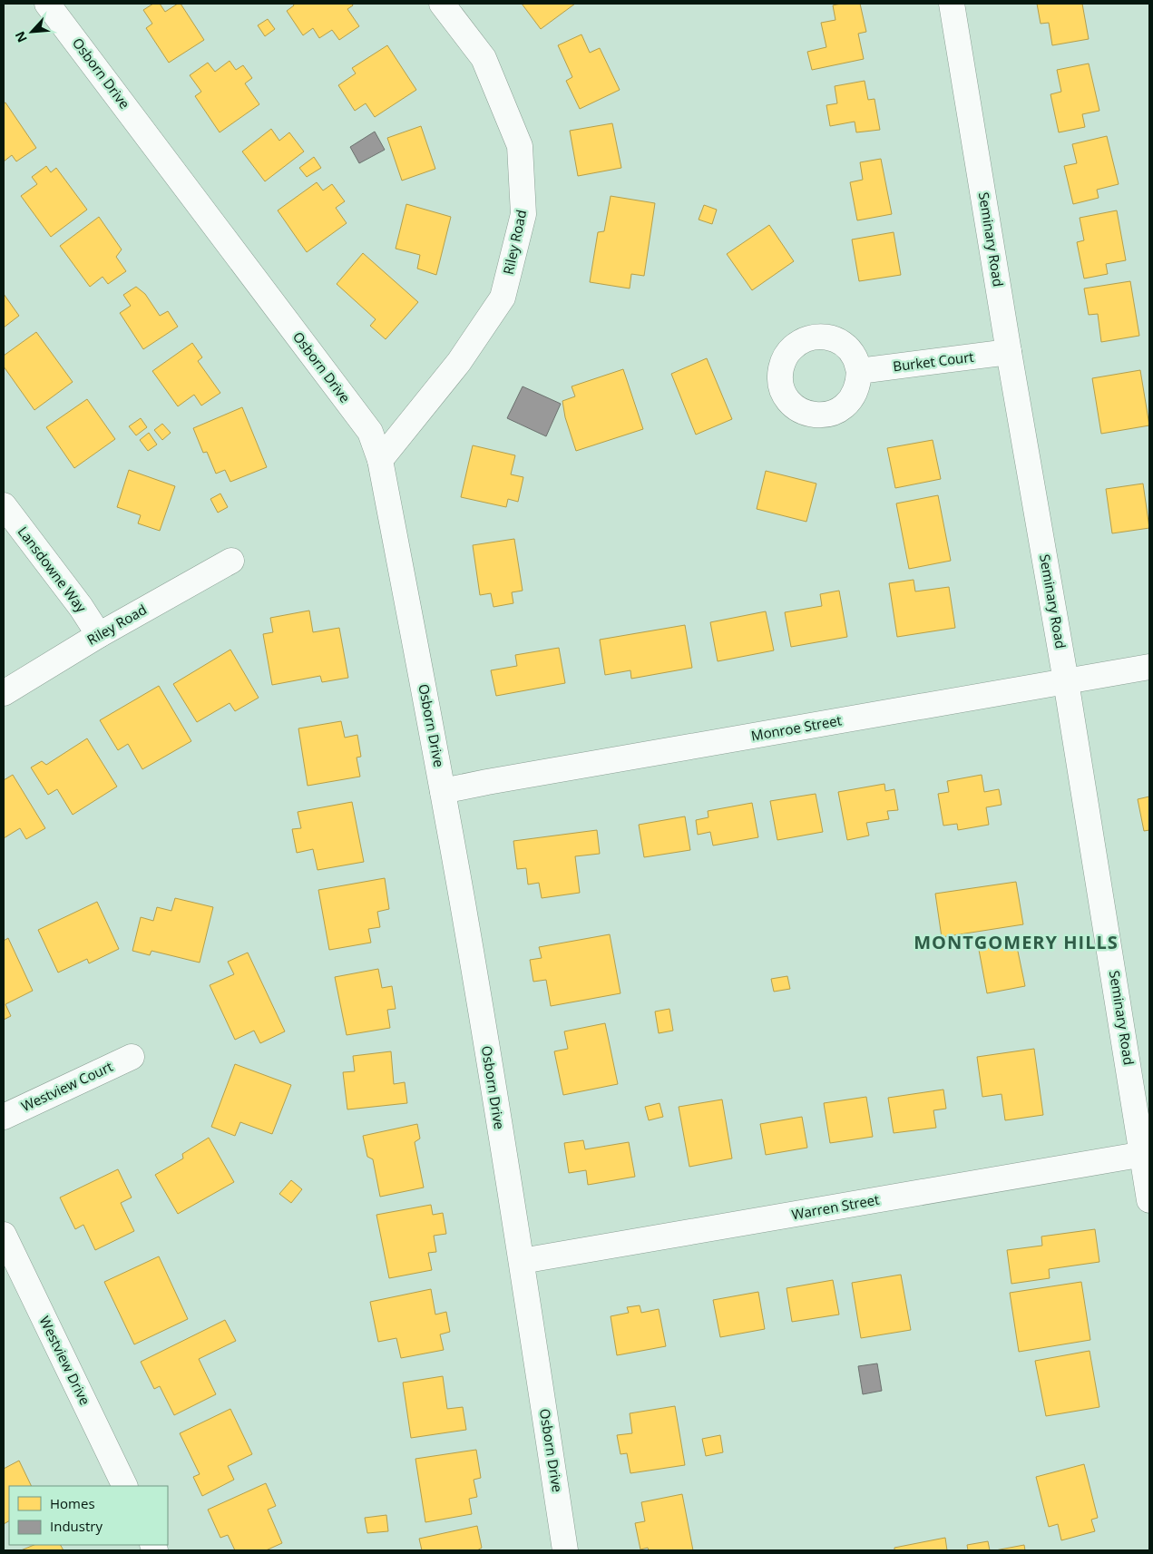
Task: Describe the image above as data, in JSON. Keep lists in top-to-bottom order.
{
  "streets": {
    "street": [
      "Osborn Drive",
      "Seminary Road",
      "Riley Road",
      "Burket Court",
      "Lansdowne Way",
      "Monroe Street",
      "Westview Court",
      "Warren Street",
      "Westview Drive"
    ]
  },
  "crossings": [
    ["Osborn Drive", "Riley Road"],
    ["Osborn Drive", "Monroe Street"],
    ["Osborn Drive", "Warren Street"],
    ["Seminary Road", "Burket Court"],
    ["Seminary Road", "Monroe Street"],
    ["Seminary Road", "Warren Street"],
    ["Riley Road", "Lansdowne Way"]
  ],
  "districts": ["MONTGOMERY HILLS"],
  "legend": ["Homes", "Industry"],
  "north": "bottom left"
}
